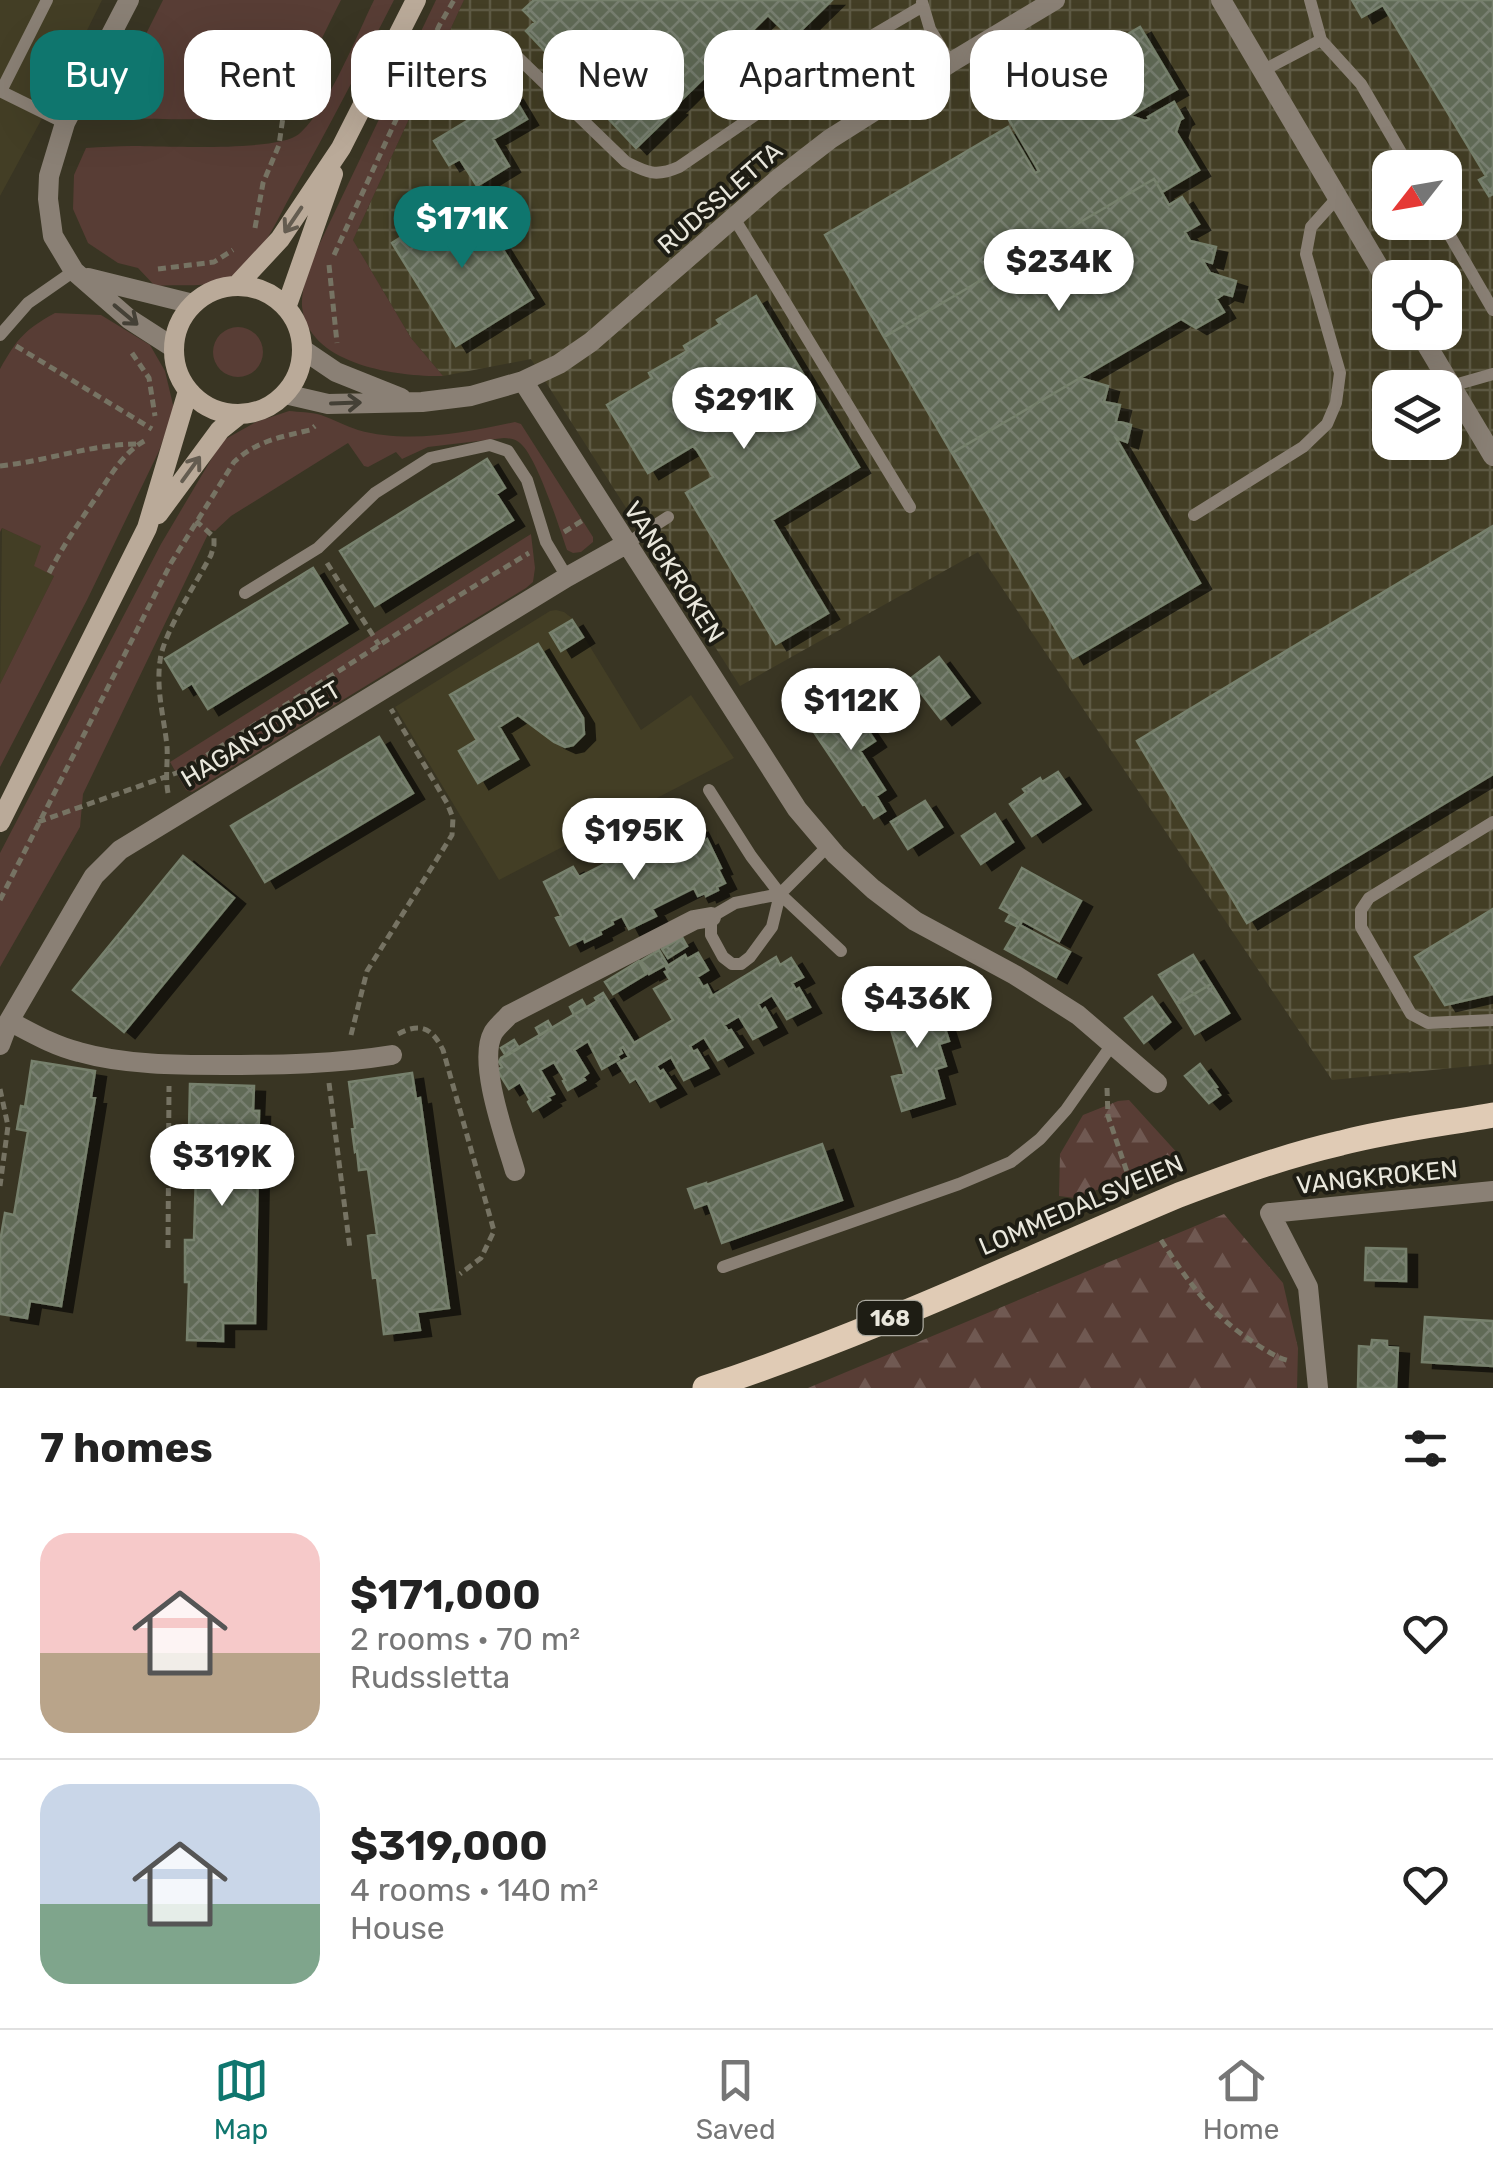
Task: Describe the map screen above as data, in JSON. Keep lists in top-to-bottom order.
{
  "streets": {
    "main road": ["LOMMEDALSVEIEN", "168"],
    "street": ["RUDSSLETTA", "VANGKROKEN", "HAGANJORDET"]
  },
  "crossings": [
    ["RUDSSLETTA", "VANGKROKEN"],
    ["VANGKROKEN", "HAGANJORDET"]
  ],
  "north": "bottom left",
  "page": {
    "chip": [
      "Buy",
      "Rent",
      "Filters",
      "New",
      "Apartment",
      "House"
    ],
    "price": [
      "$171K",
      "$234K",
      "$291K",
      "$112K",
      "$195K",
      "$436K",
      "$319K"
    ],
    "heading": "7 homes",
    "list": [
      {
        "name": "$171,000",
        "note": "2 rooms · 70 m² · Rudssletta"
      },
      {
        "name": "$319,000",
        "note": "4 rooms · 140 m² · House"
      }
    ],
    "tabs": ["Map", "Saved", "Home"]
  }
}
